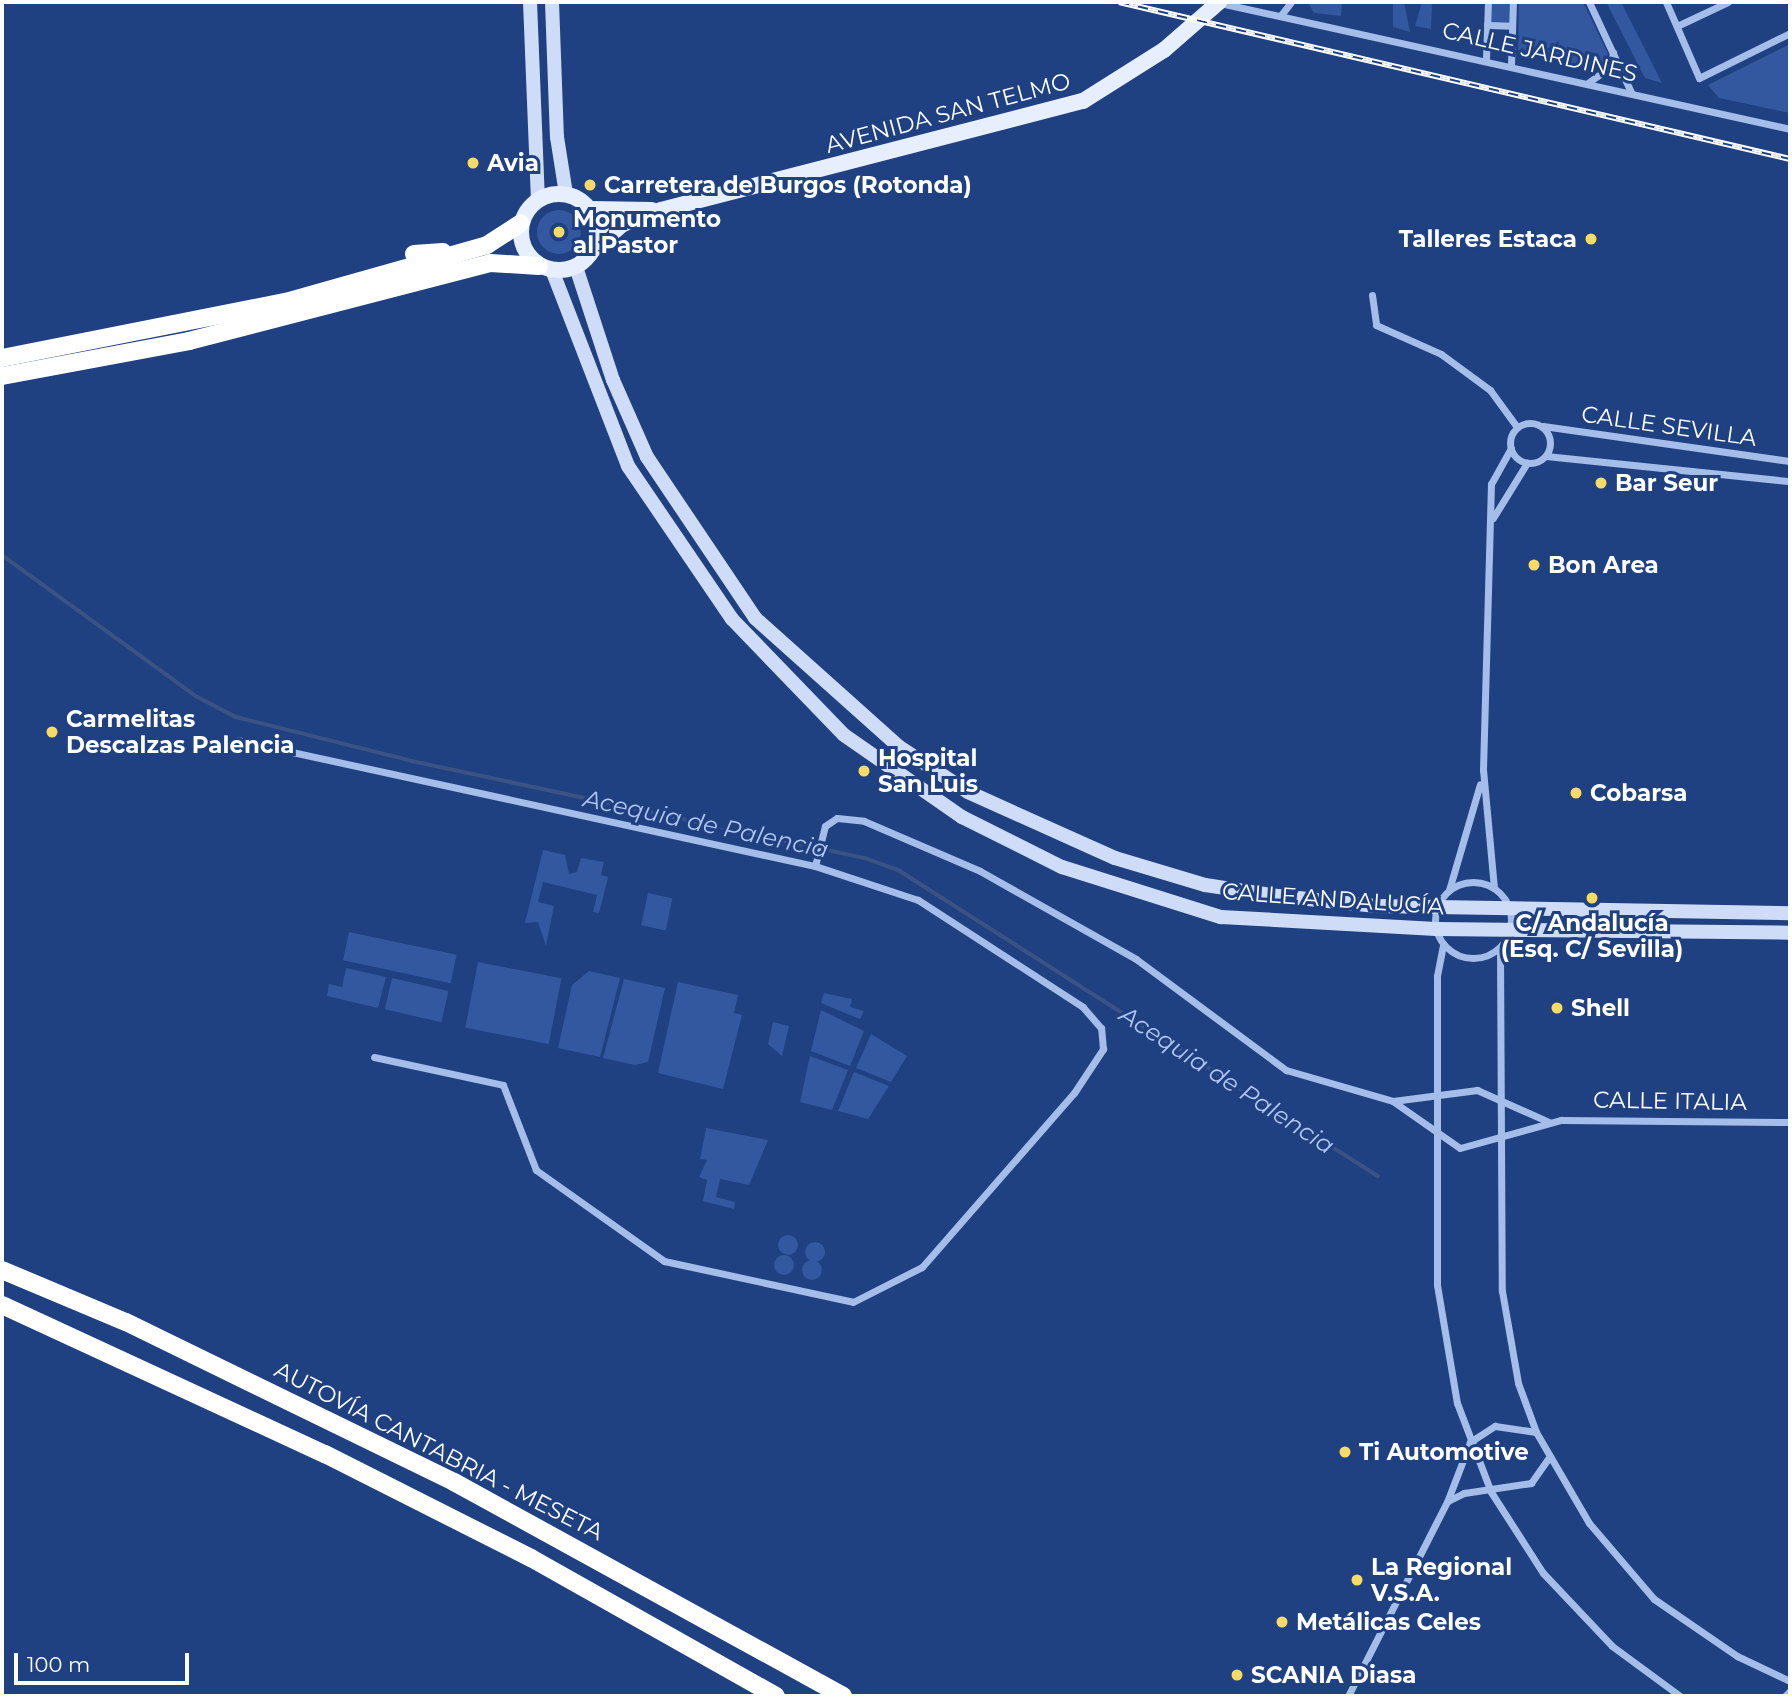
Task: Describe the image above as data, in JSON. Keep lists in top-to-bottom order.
{
  "streets": {
    "highway": ["AUTOVÍA CANTABRIA - MESETA"],
    "main road": ["AVENIDA SAN TELMO", "CALLE ANDALUCÍA"],
    "street": ["CALLE JARDINES", "CALLE SEVILLA", "CALLE ITALIA"]
  },
  "crossings": [
    ["CALLE JARDINES", "AVENIDA SAN TELMO"],
    ["AVENIDA SAN TELMO", "CALLE ANDALUCÍA"]
  ],
  "water": ["Acequia de Palencia"],
  "places": [
    "Avia",
    "Carretera de Burgos (Rotonda)",
    "Monumento al Pastor",
    "Talleres Estaca",
    "Bar Seur",
    "Bon Area",
    "Carmelitas Descalzas Palencia",
    "Hospital San Luis",
    "Cobarsa",
    "C/ Andalucía (Esq. C/ Sevilla)",
    "Shell",
    "Ti Automotive",
    "La Regional V.S.A.",
    "Metálicas Celes",
    "SCANIA Diasa"
  ],
  "scale_bar": "100 m"
}
